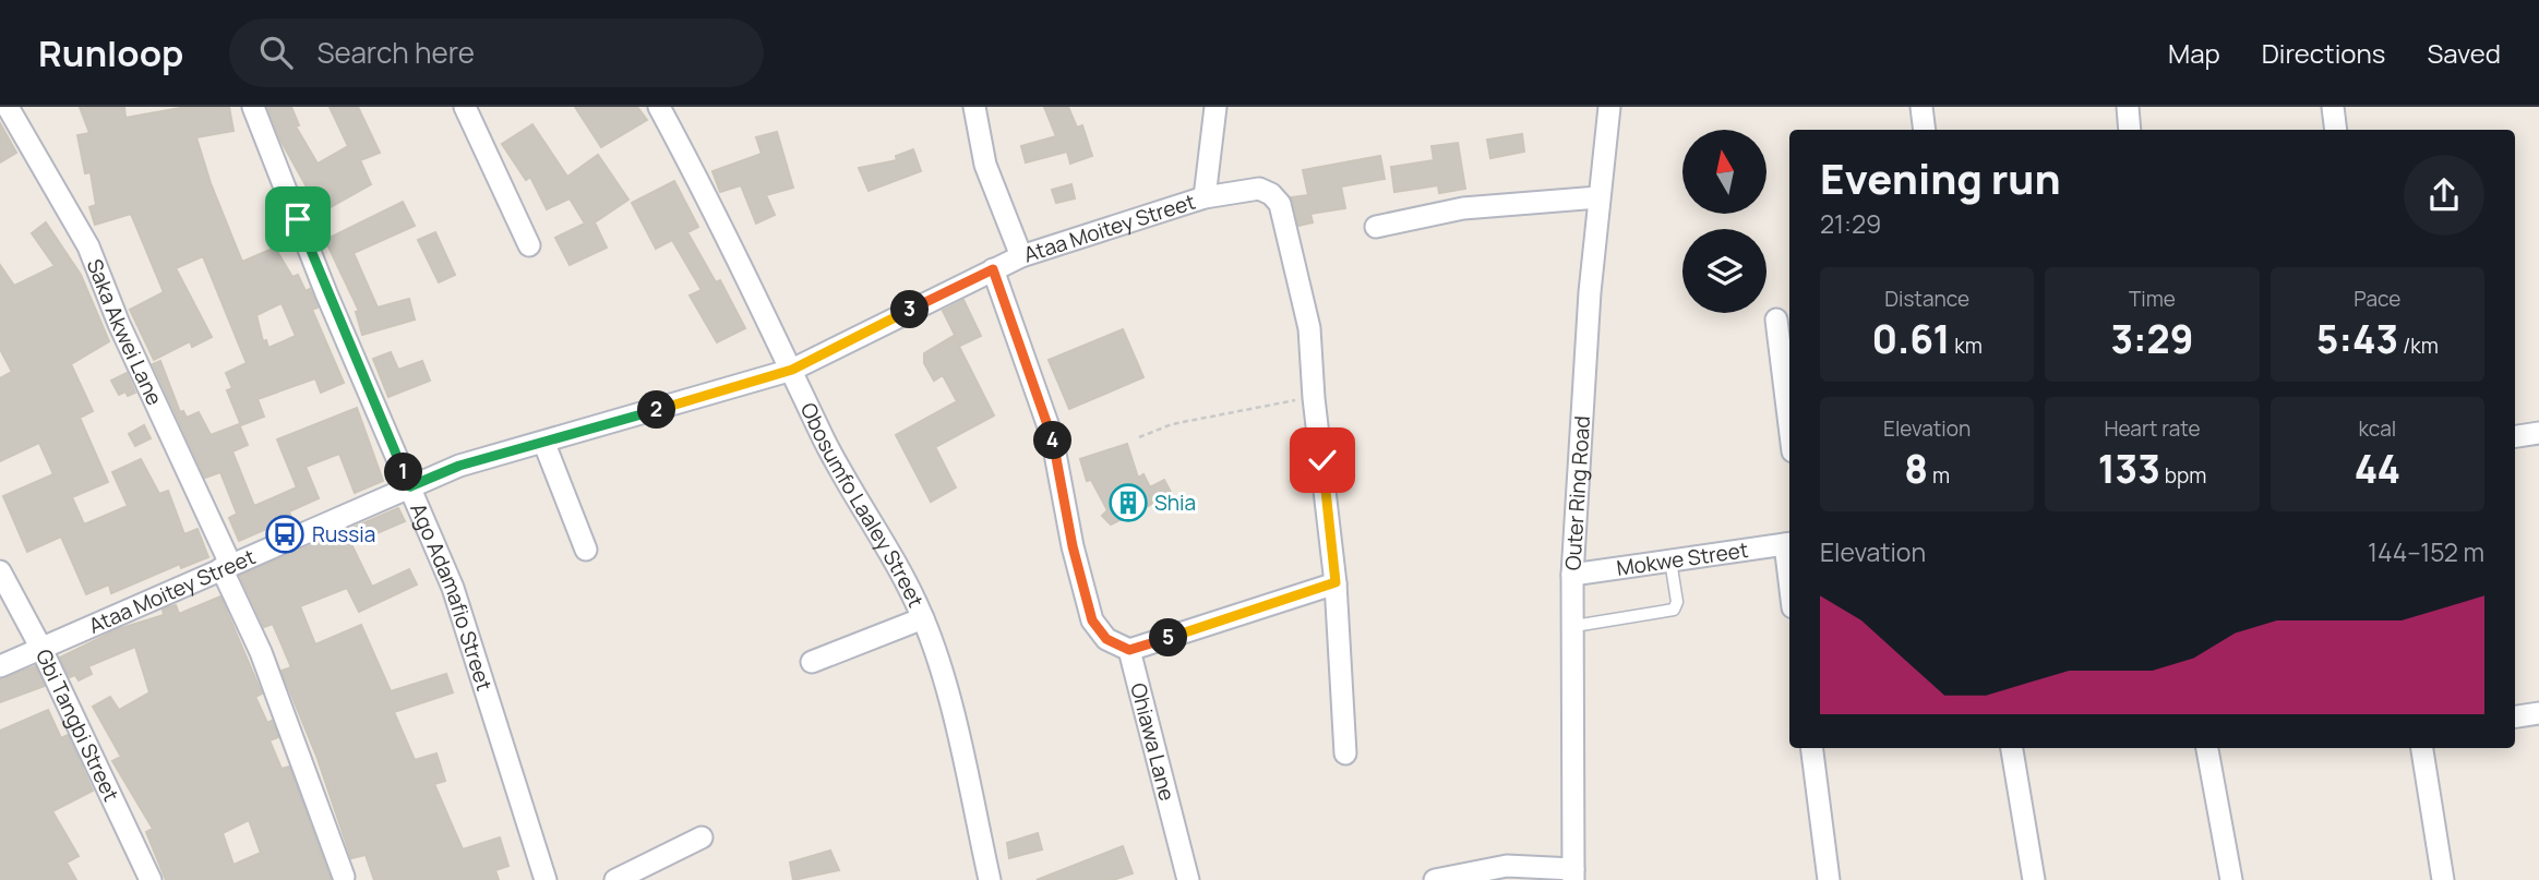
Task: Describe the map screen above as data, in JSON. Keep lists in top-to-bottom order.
{
  "streets": {
    "street": [
      "Ataa Moitey Street",
      "Saka Akwei Lane",
      "Outer Ring Road",
      "Obosumfo Laaley Street",
      "Mokwe Street",
      "Ago Adamafio Street",
      "Gbi Tangbi Street",
      "Ohiawa Lane"
    ]
  },
  "crossings": [
    ["Ataa Moitey Street", "Saka Akwei Lane"],
    ["Ataa Moitey Street", "Obosumfo Laaley Street"],
    ["Ataa Moitey Street", "Ago Adamafio Street"],
    ["Ataa Moitey Street", "Gbi Tangbi Street"],
    ["Outer Ring Road", "Mokwe Street"]
  ],
  "places": {
    "building": ["Shia"],
    "bus stop": ["Russia"]
  },
  "north": "top",
  "page": {
    "header": "Runloop",
    "search": "Search here",
    "nav": ["Map", "Directions", "Saved"],
    "heading": ["Evening run", "21:29"],
    "stats": [
      ["Distance", "0.61 km"],
      ["Time", "3:29"],
      ["Pace", "5:43 /km"],
      ["Elevation", "8 m"],
      ["Heart rate", "133 bpm"],
      ["kcal", "44"]
    ],
    "pins": [
      "3",
      "2",
      "4",
      "1",
      "5"
    ],
    "chart": ["Elevation", "144–152 m"]
  }
}
